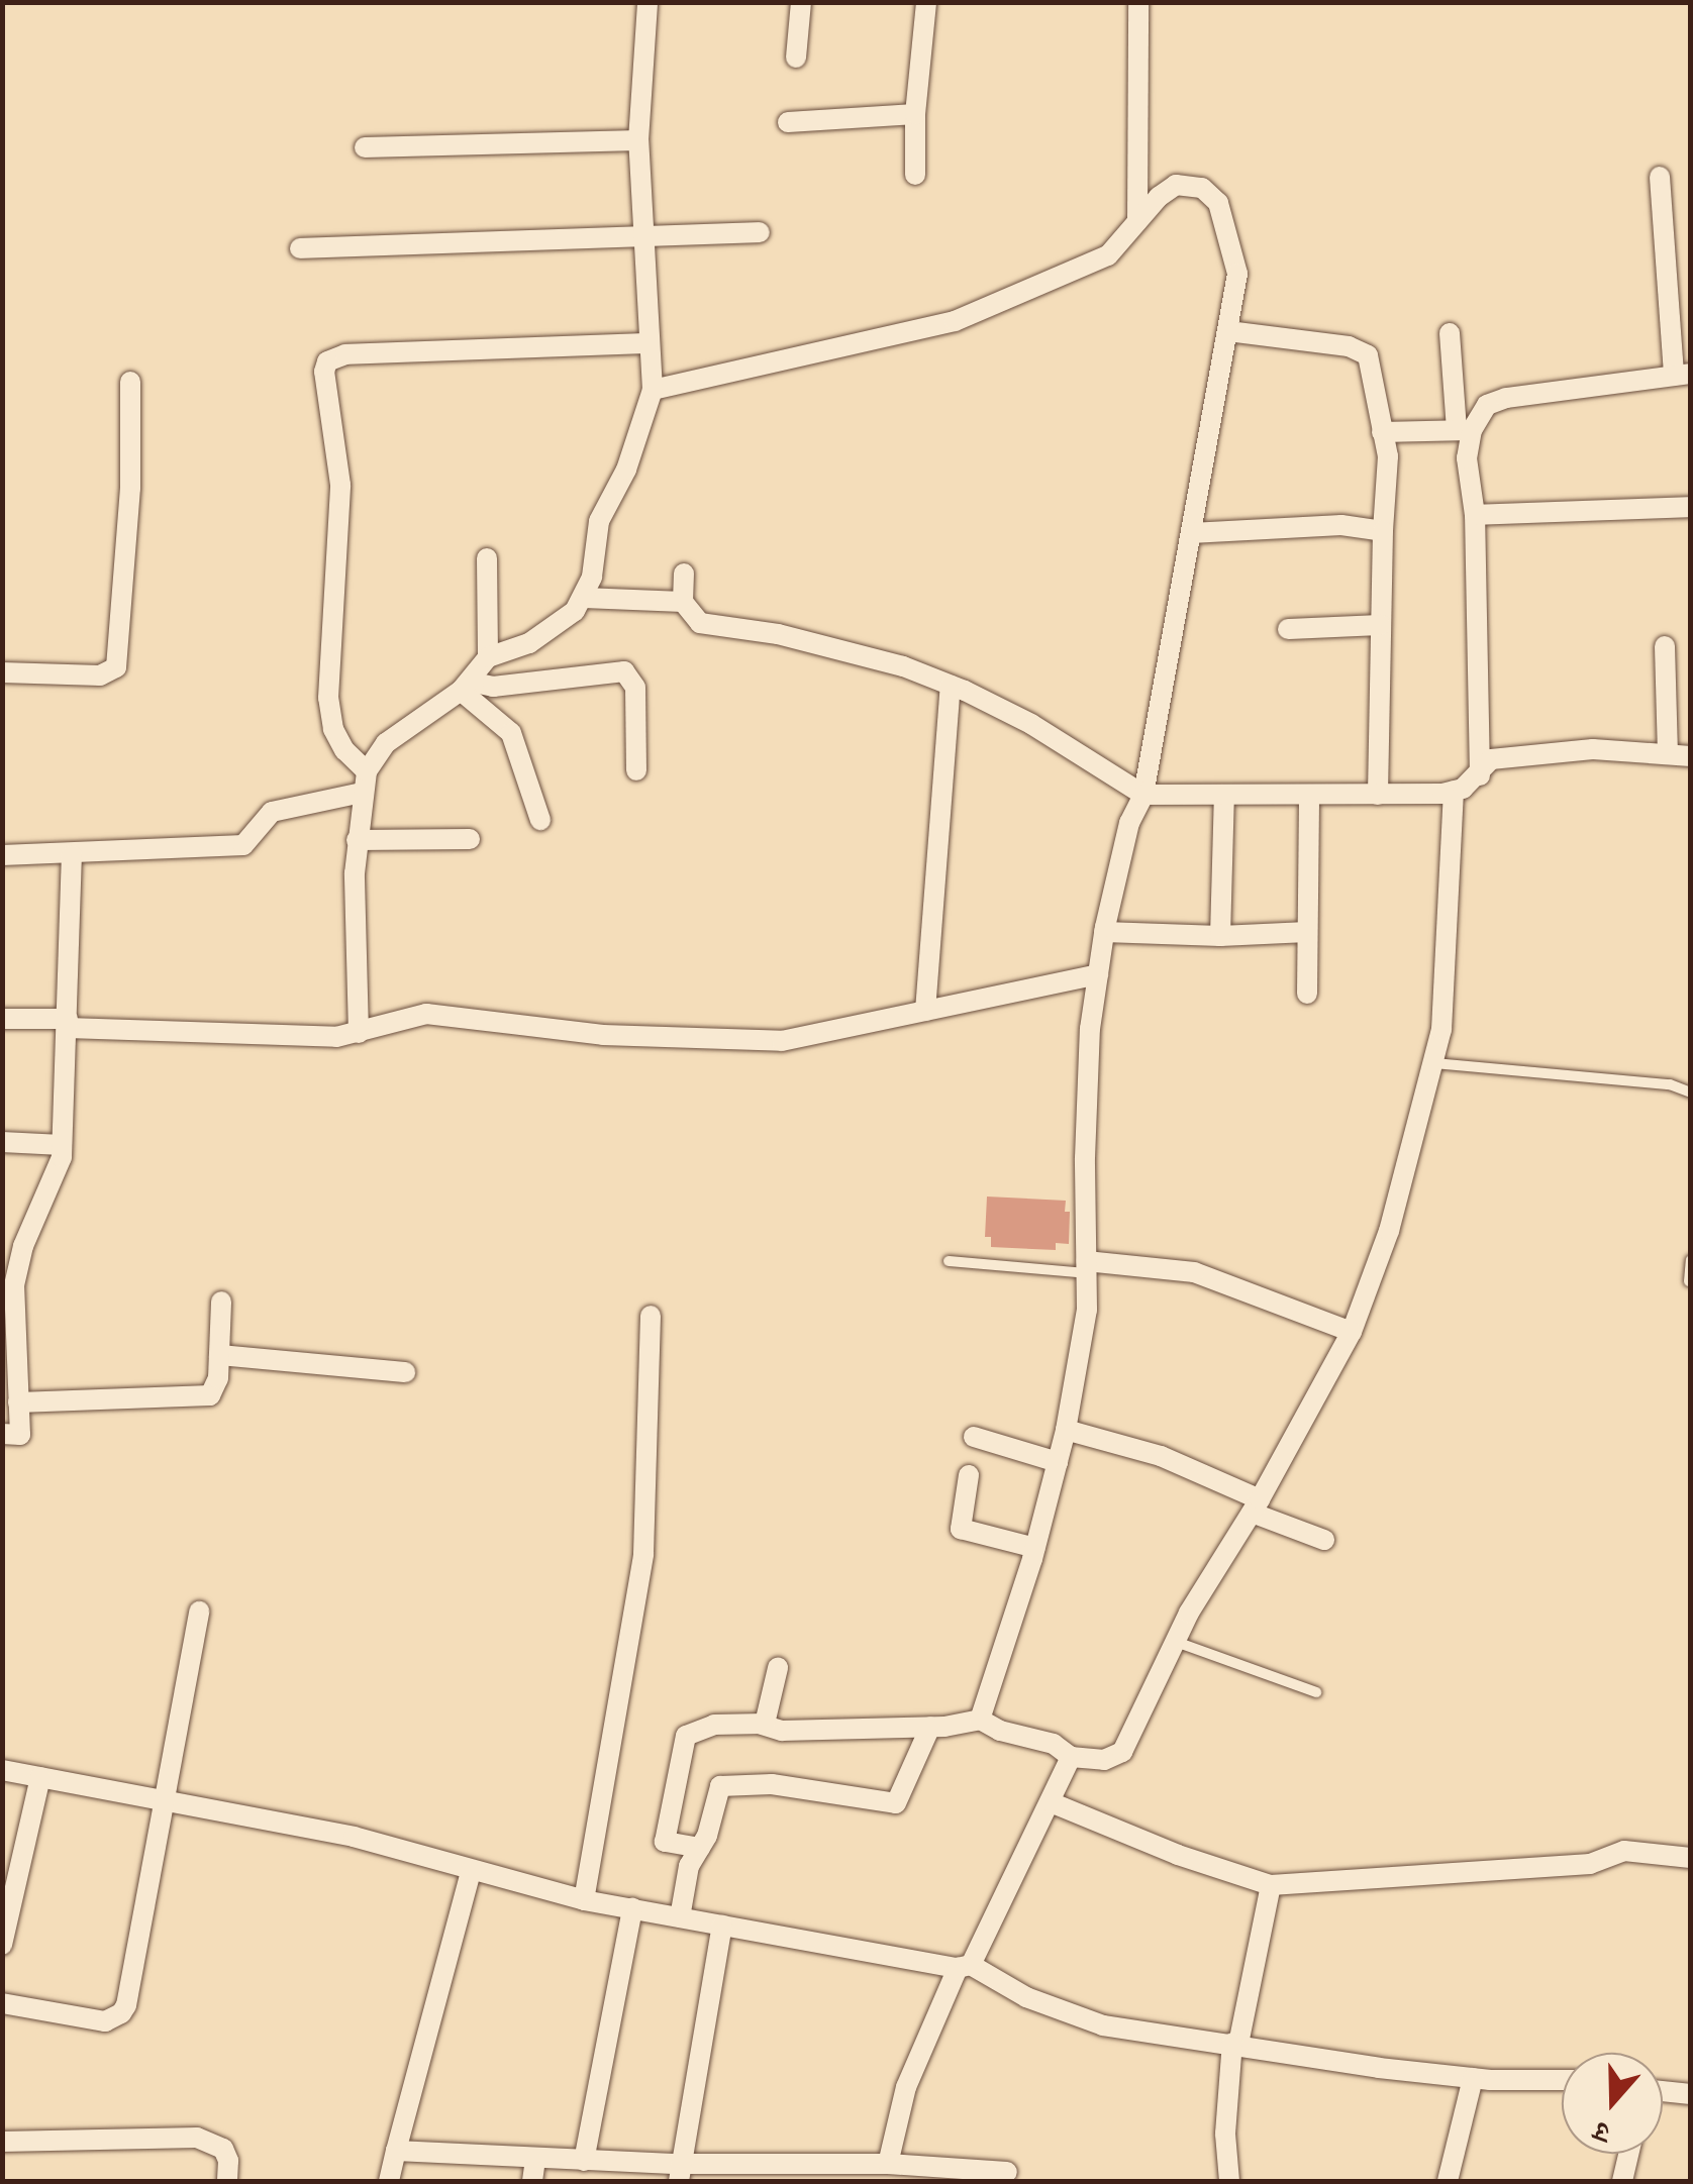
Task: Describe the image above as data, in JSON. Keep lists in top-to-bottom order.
{
  "north": "bottom"
}
